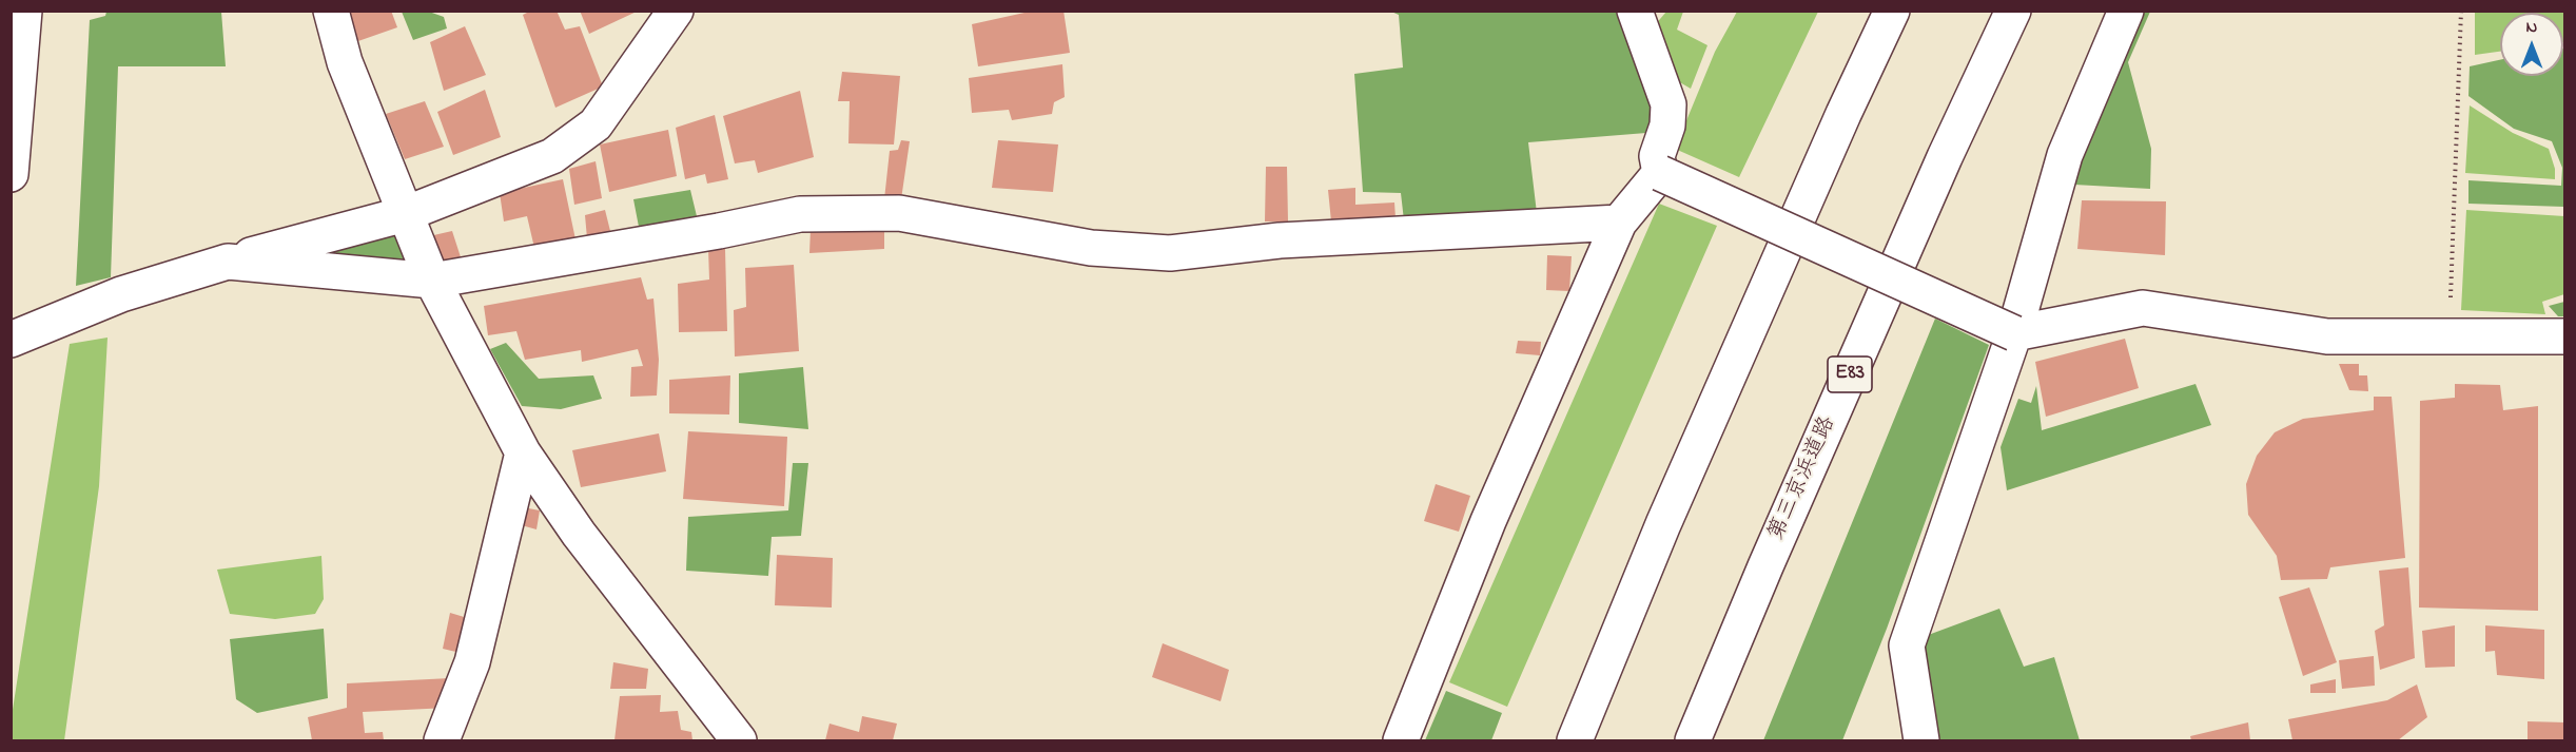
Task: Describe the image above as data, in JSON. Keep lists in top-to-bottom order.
{
  "streets": {
    "main road": ["E83", "第三京浜道路"]
  },
  "north": "top"
}
